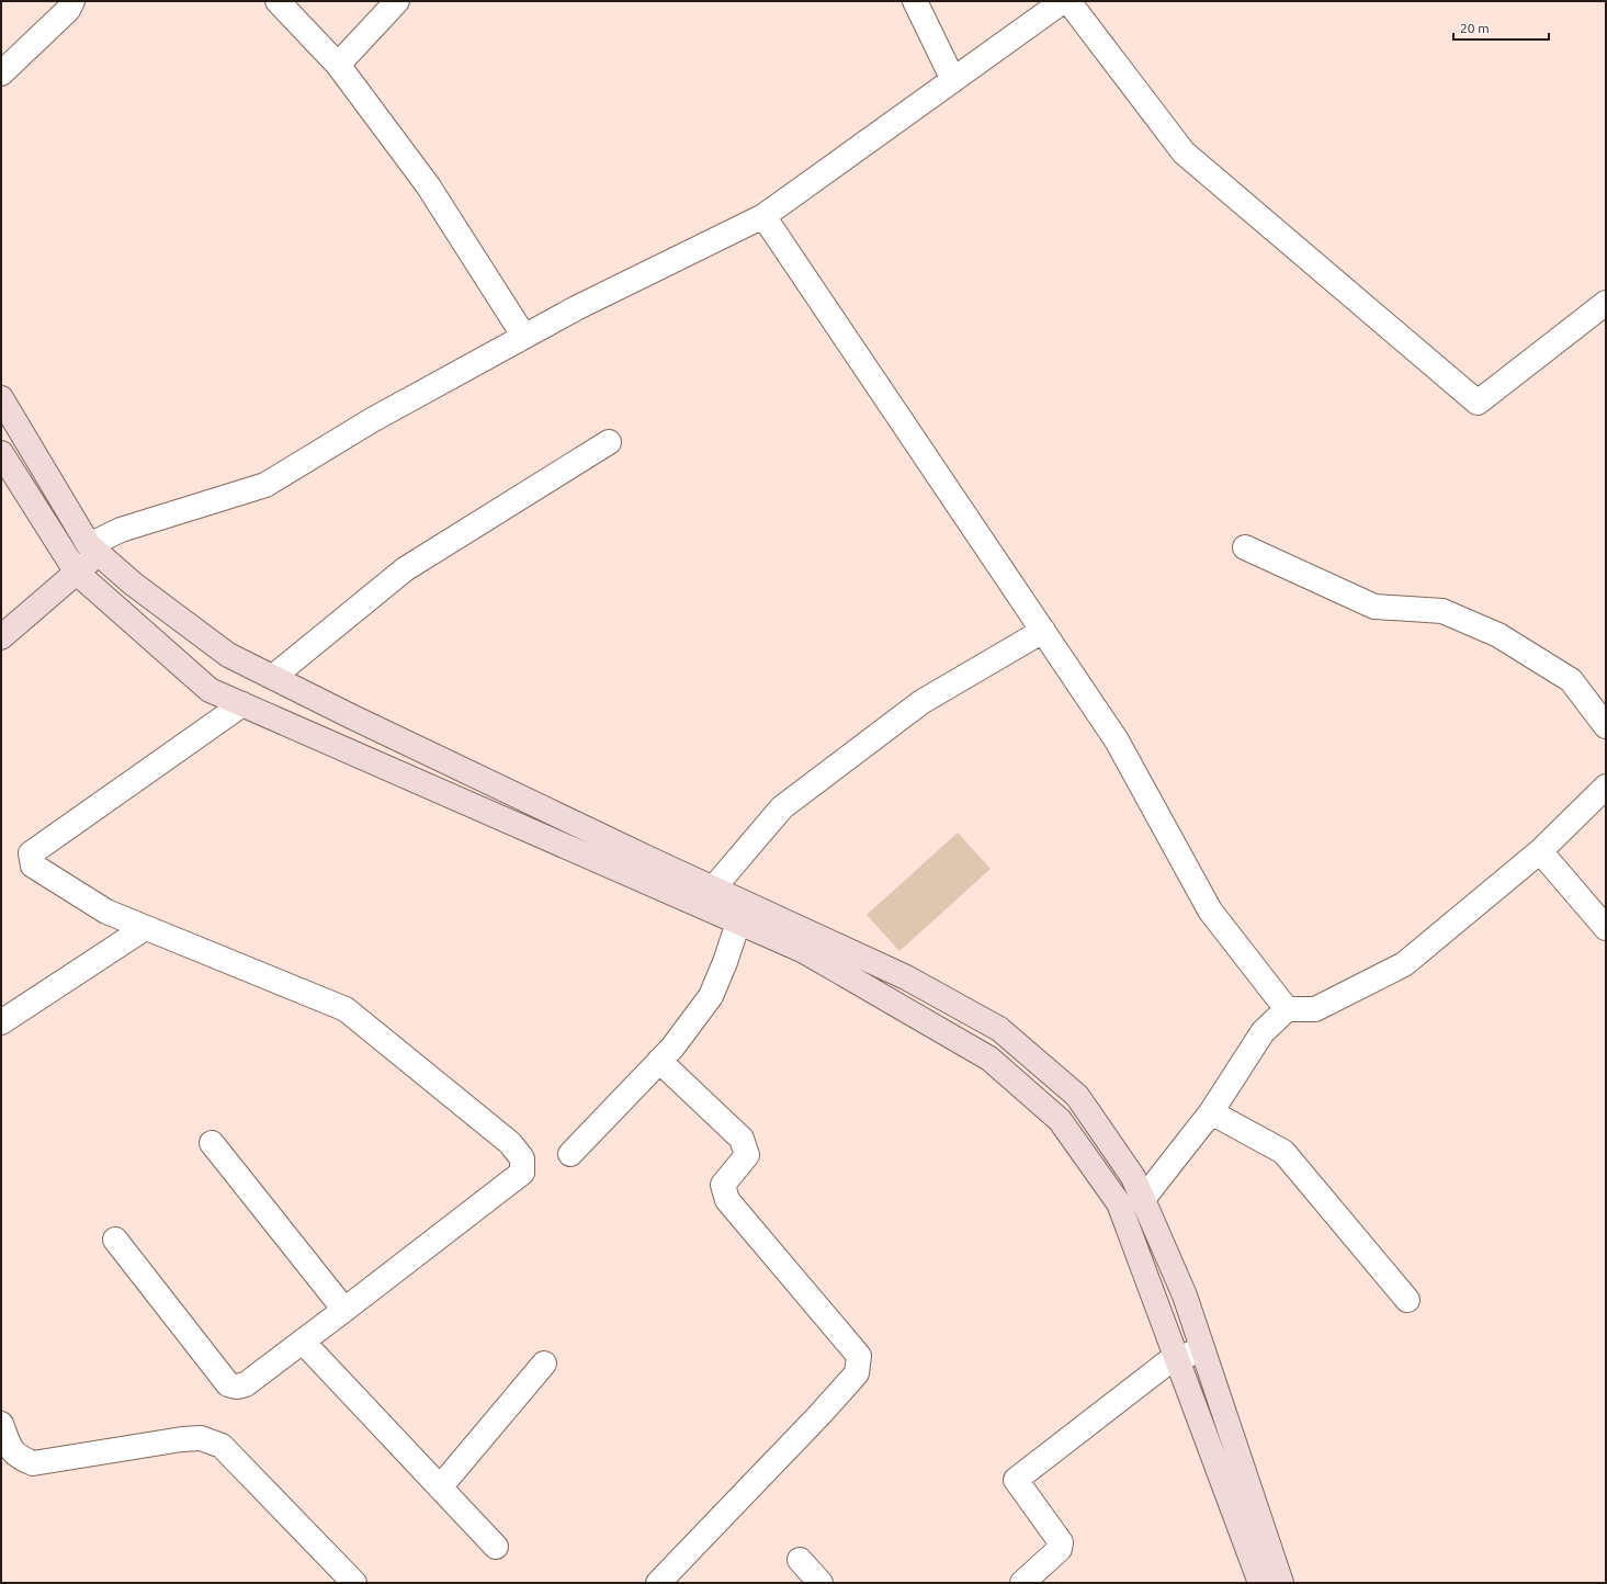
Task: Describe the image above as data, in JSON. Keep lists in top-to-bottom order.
{
  "scale_bar": "20 m"
}
